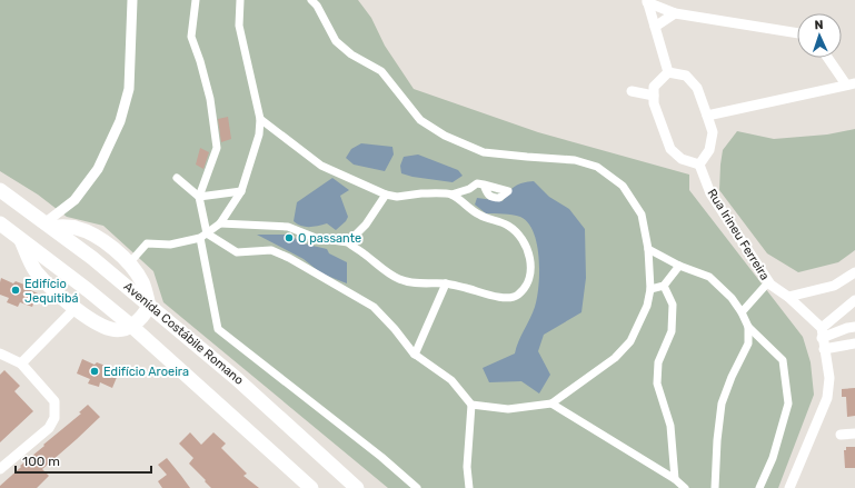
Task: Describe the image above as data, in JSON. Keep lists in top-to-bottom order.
{
  "streets": {
    "main road": ["Avenida Costábile Romano"],
    "street": ["Rua Irineu Ferreira"]
  },
  "places": ["O passante", "Edifício Jequitibá", "Edifício Aroeira"],
  "scale_bar": "100 m",
  "north": "top"
}
